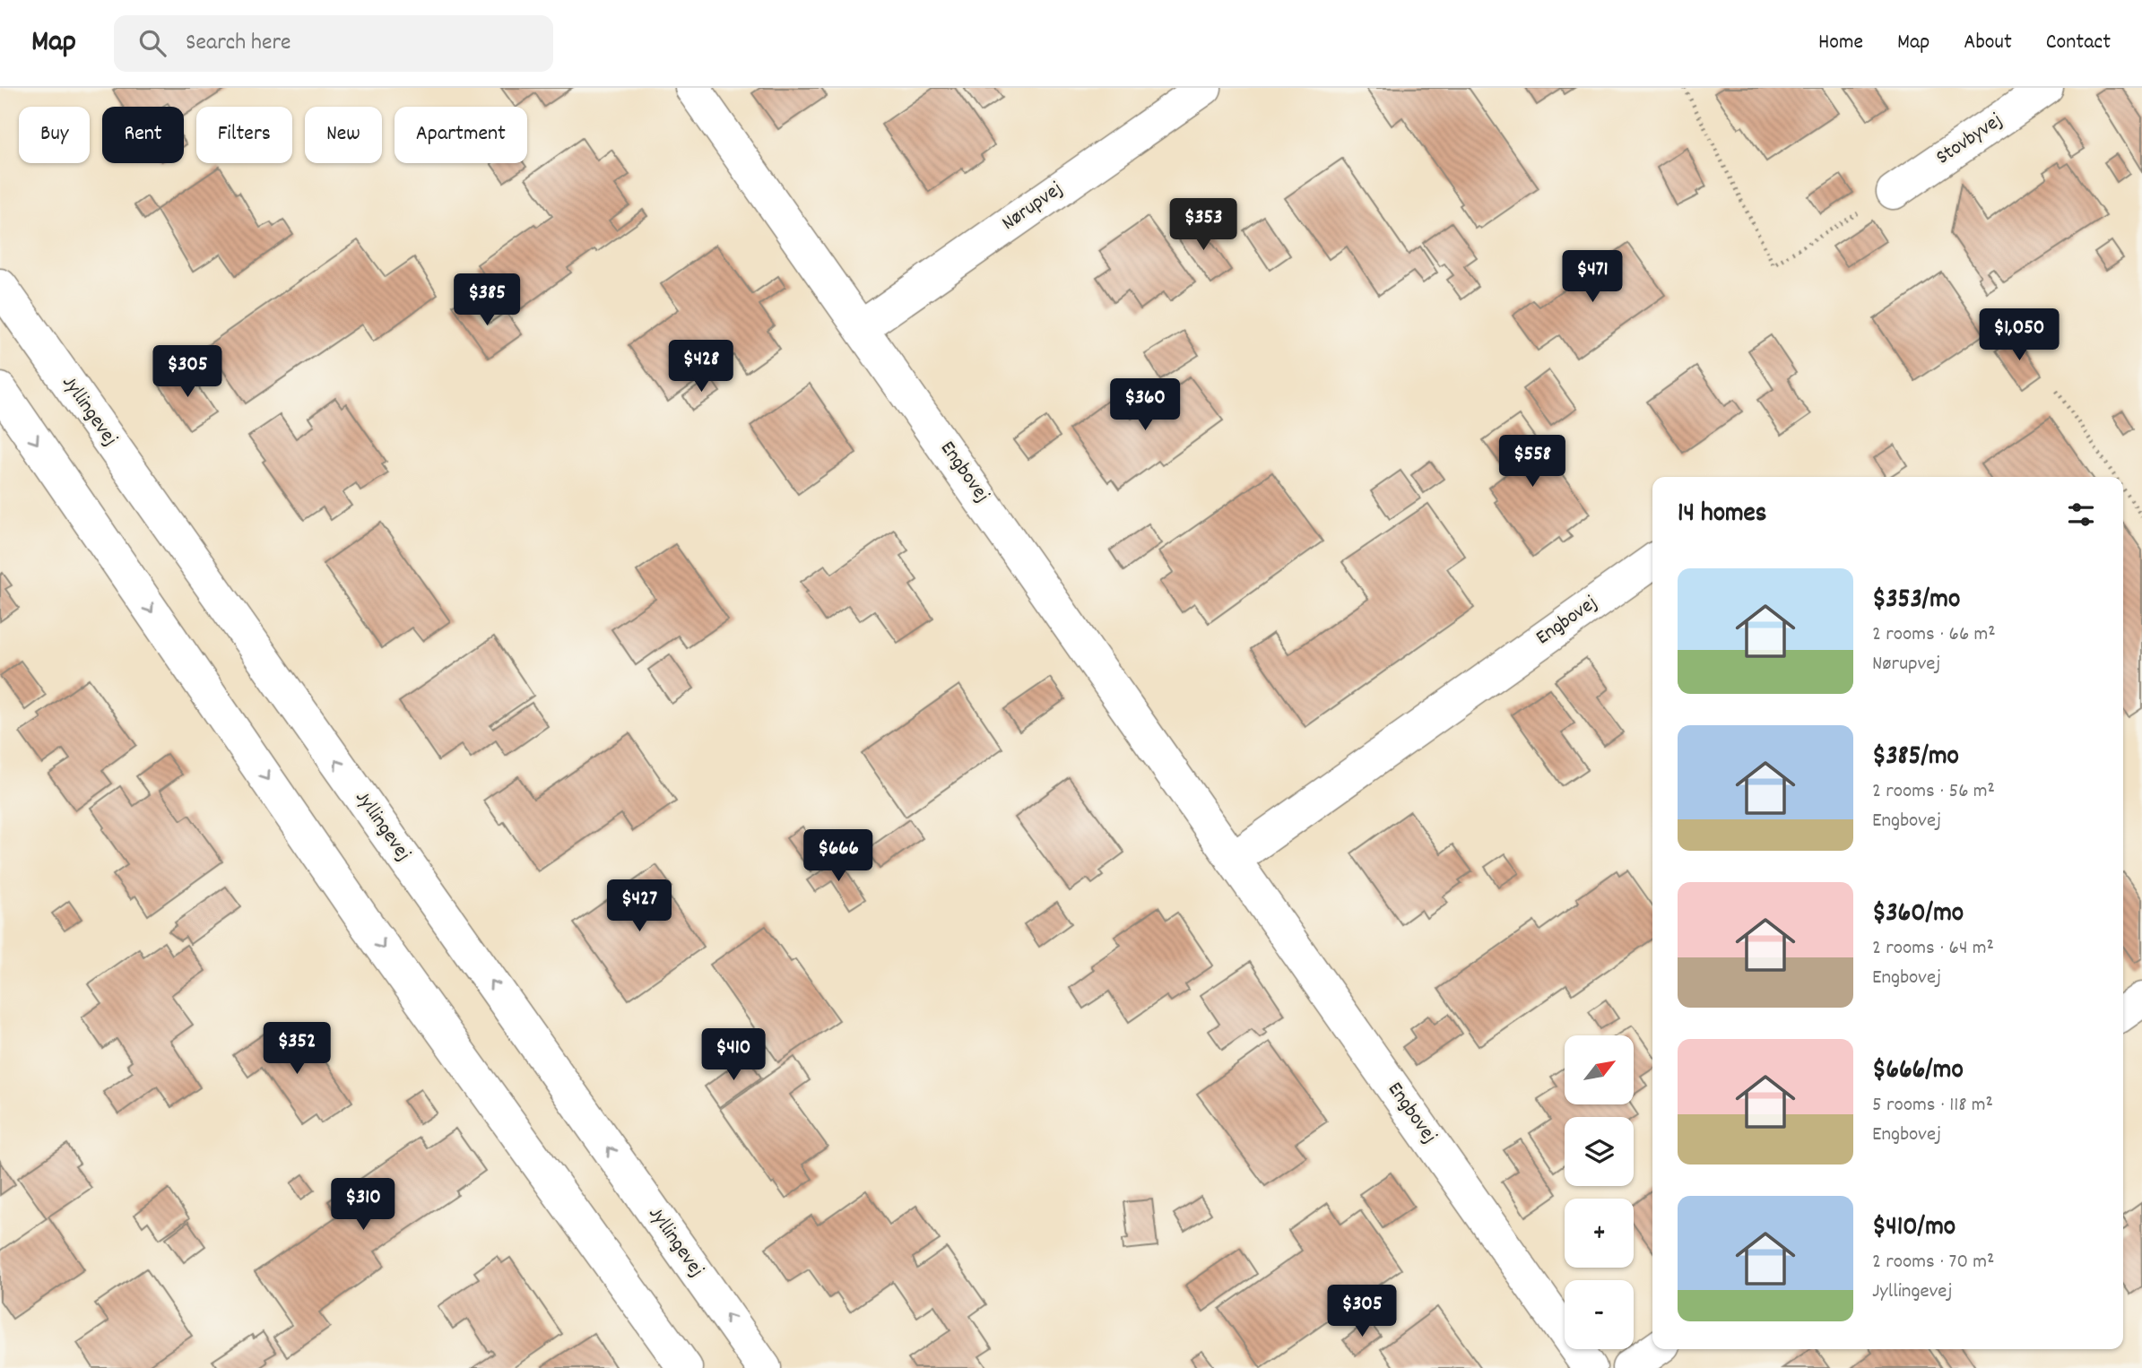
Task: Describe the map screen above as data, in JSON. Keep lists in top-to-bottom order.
{
  "streets": {
    "street": [
      "Stovbyvej",
      "Nørupvej",
      "Jyllingevej",
      "Engbovej"
    ]
  },
  "crossings": [
    ["Nørupvej", "Engbovej"]
  ],
  "north": "top right",
  "page": {
    "header": "Map",
    "search": "Search here",
    "nav": [
      "Home",
      "Map",
      "About",
      "Contact"
    ],
    "chip": [
      "Buy",
      "Rent",
      "Filters",
      "New",
      "Apartment"
    ],
    "price": [
      "$353",
      "$471",
      "$385",
      "$1,050",
      "$428",
      "$305",
      "$360",
      "$558",
      "$666",
      "$427",
      "$352",
      "$410",
      "$310",
      "$305"
    ],
    "heading": "14 homes",
    "list": [
      {
        "name": "$353/mo",
        "note": "2 rooms · 66 m² · Nørupvej"
      },
      {
        "name": "$385/mo",
        "note": "2 rooms · 56 m² · Engbovej"
      },
      {
        "name": "$360/mo",
        "note": "2 rooms · 64 m² · Engbovej"
      },
      {
        "name": "$666/mo",
        "note": "5 rooms · 118 m² · Engbovej"
      },
      {
        "name": "$410/mo",
        "note": "2 rooms · 70 m² · Jyllingevej"
      }
    ],
    "map_buttons": ["+", "−"]
  }
}
